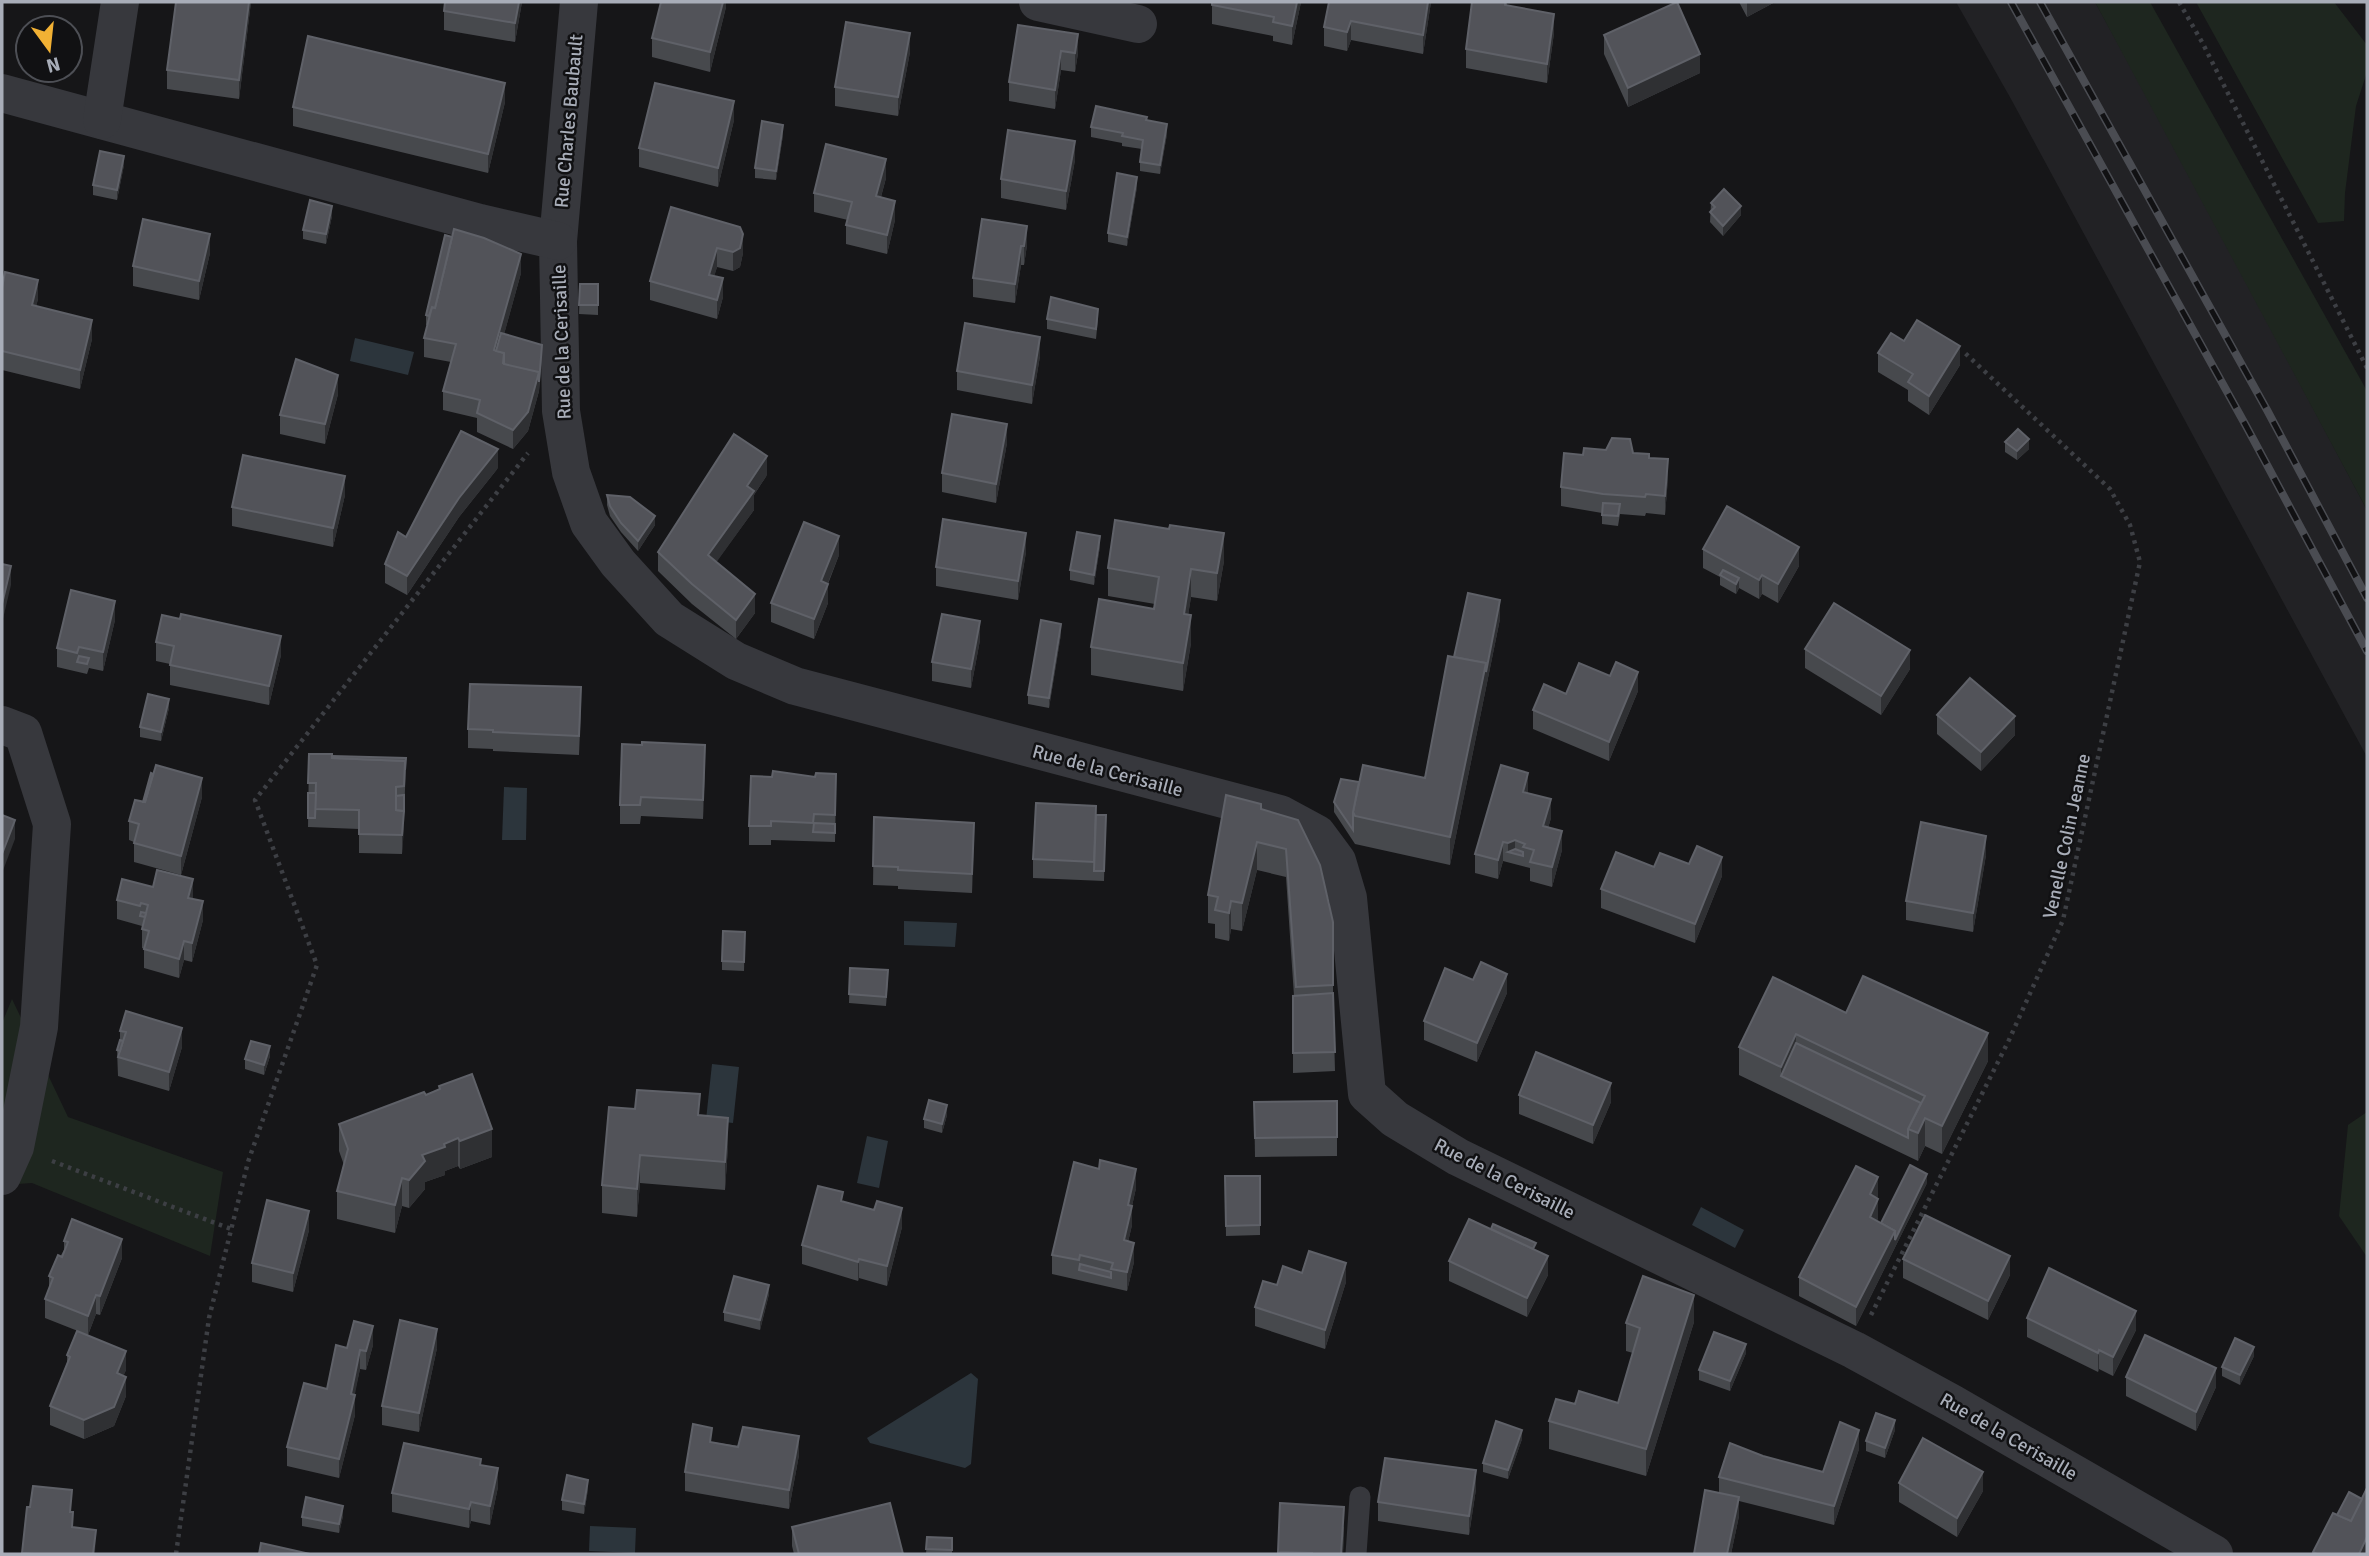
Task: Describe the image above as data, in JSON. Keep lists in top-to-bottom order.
{
  "streets": {
    "street": ["Rue Charles Baubault", "Rue de la Cerisaille"],
    "path": ["Venelle Colin Jeanne"]
  },
  "crossings": [
    ["Rue Charles Baubault", "Rue de la Cerisaille"],
    ["Rue de la Cerisaille", "Venelle Colin Jeanne"]
  ],
  "north": "bottom"
}
